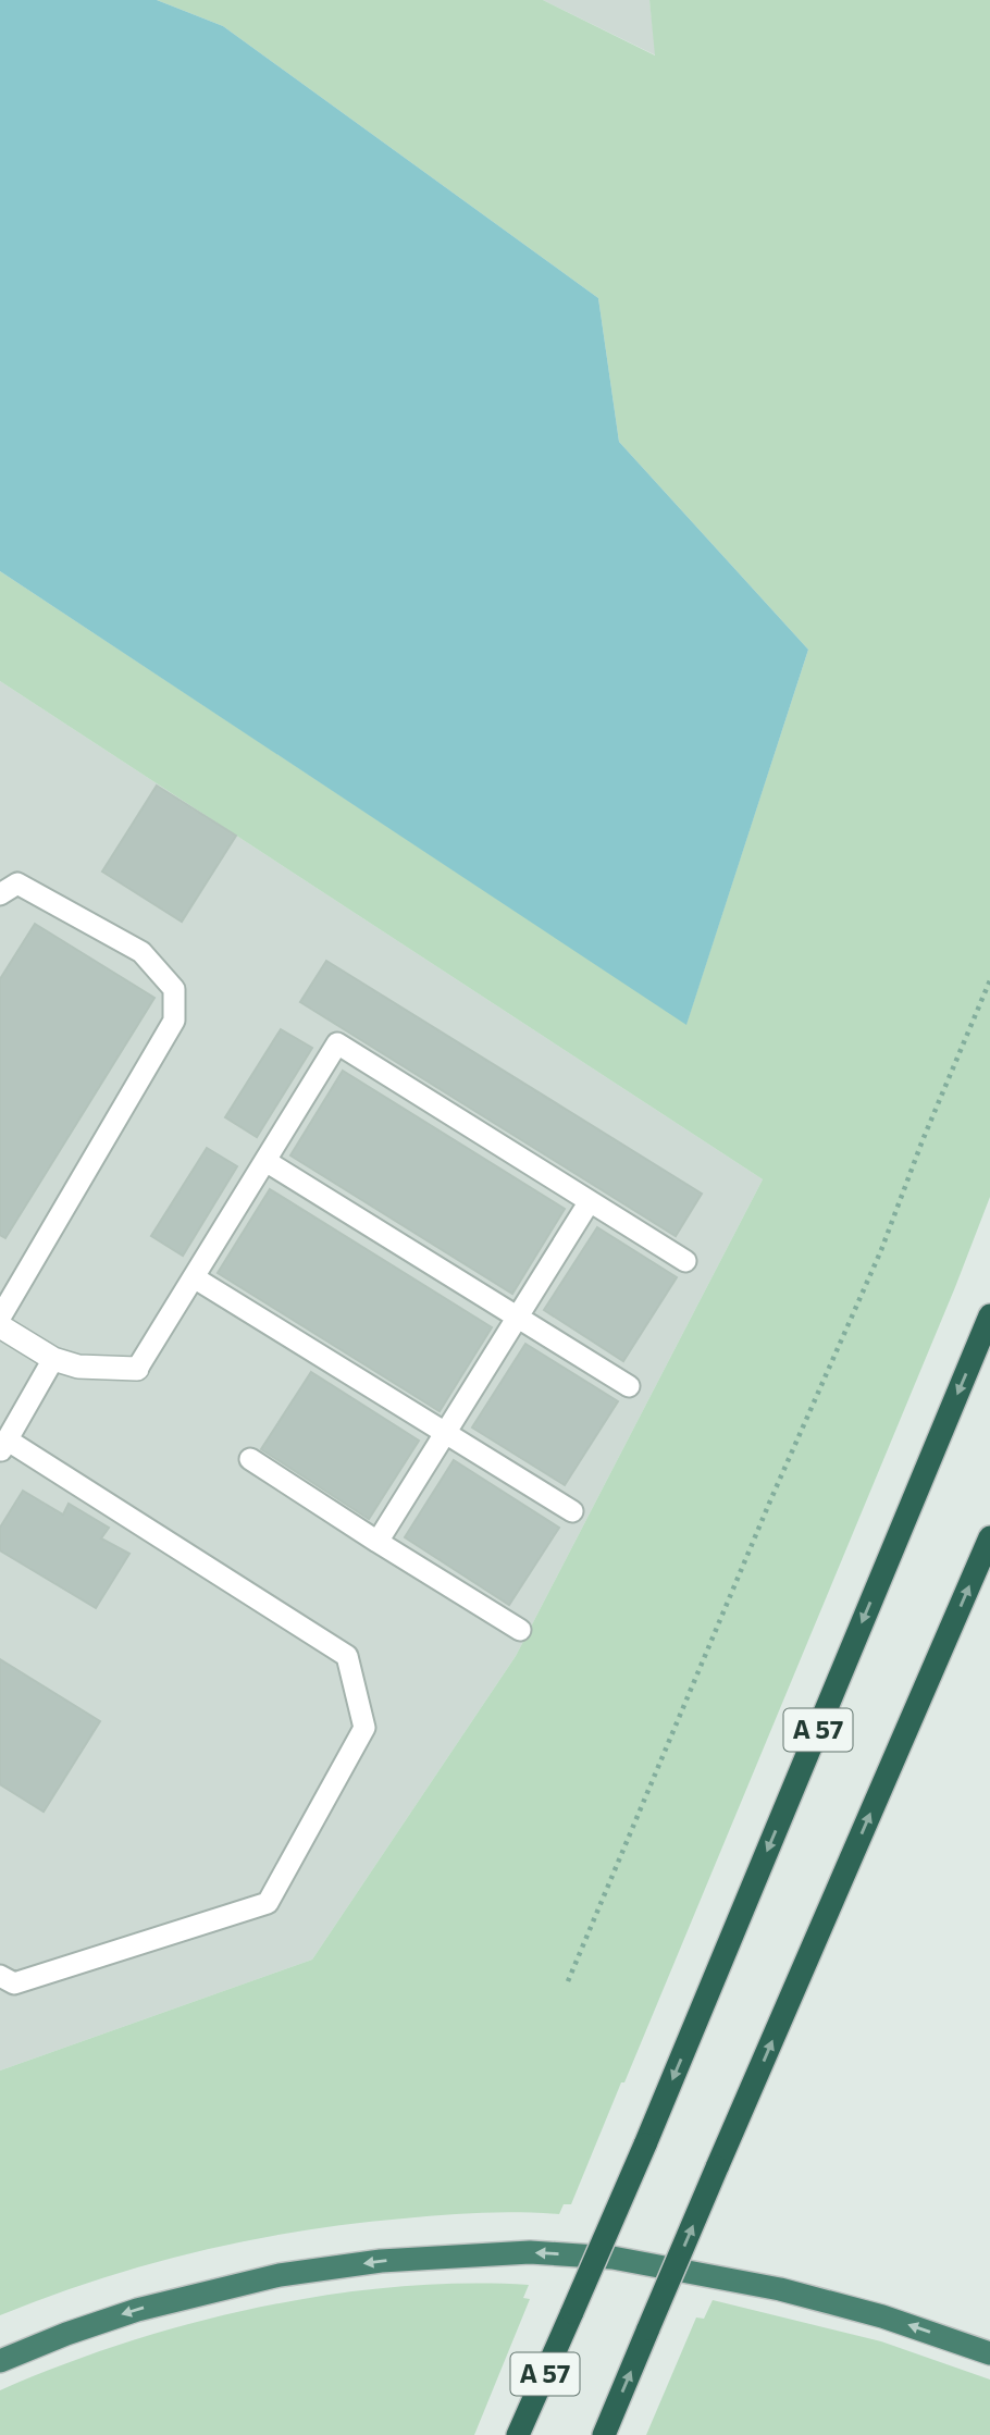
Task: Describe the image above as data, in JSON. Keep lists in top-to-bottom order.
{
  "streets": {
    "highway": ["A 57"]
  }
}
